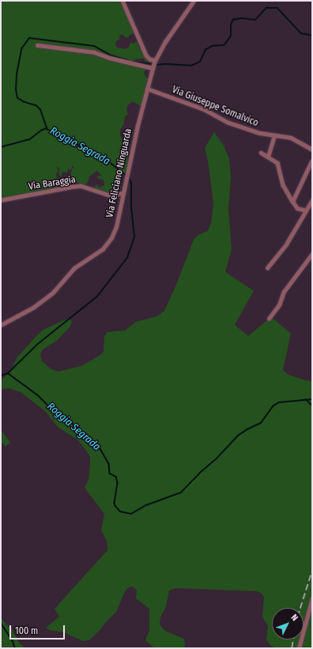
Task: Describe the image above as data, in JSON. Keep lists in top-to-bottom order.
{
  "streets": {
    "street": ["Via Giuseppe Somalvico", "Via Feliciano Ninguarda", "Via Baraggia"]
  },
  "crossings": [
    ["Via Giuseppe Somalvico", "Via Feliciano Ninguarda"],
    ["Via Feliciano Ninguarda", "Via Baraggia"]
  ],
  "water": ["Roggia Segrada"],
  "scale_bar": "100 m",
  "north": "top right"
}
